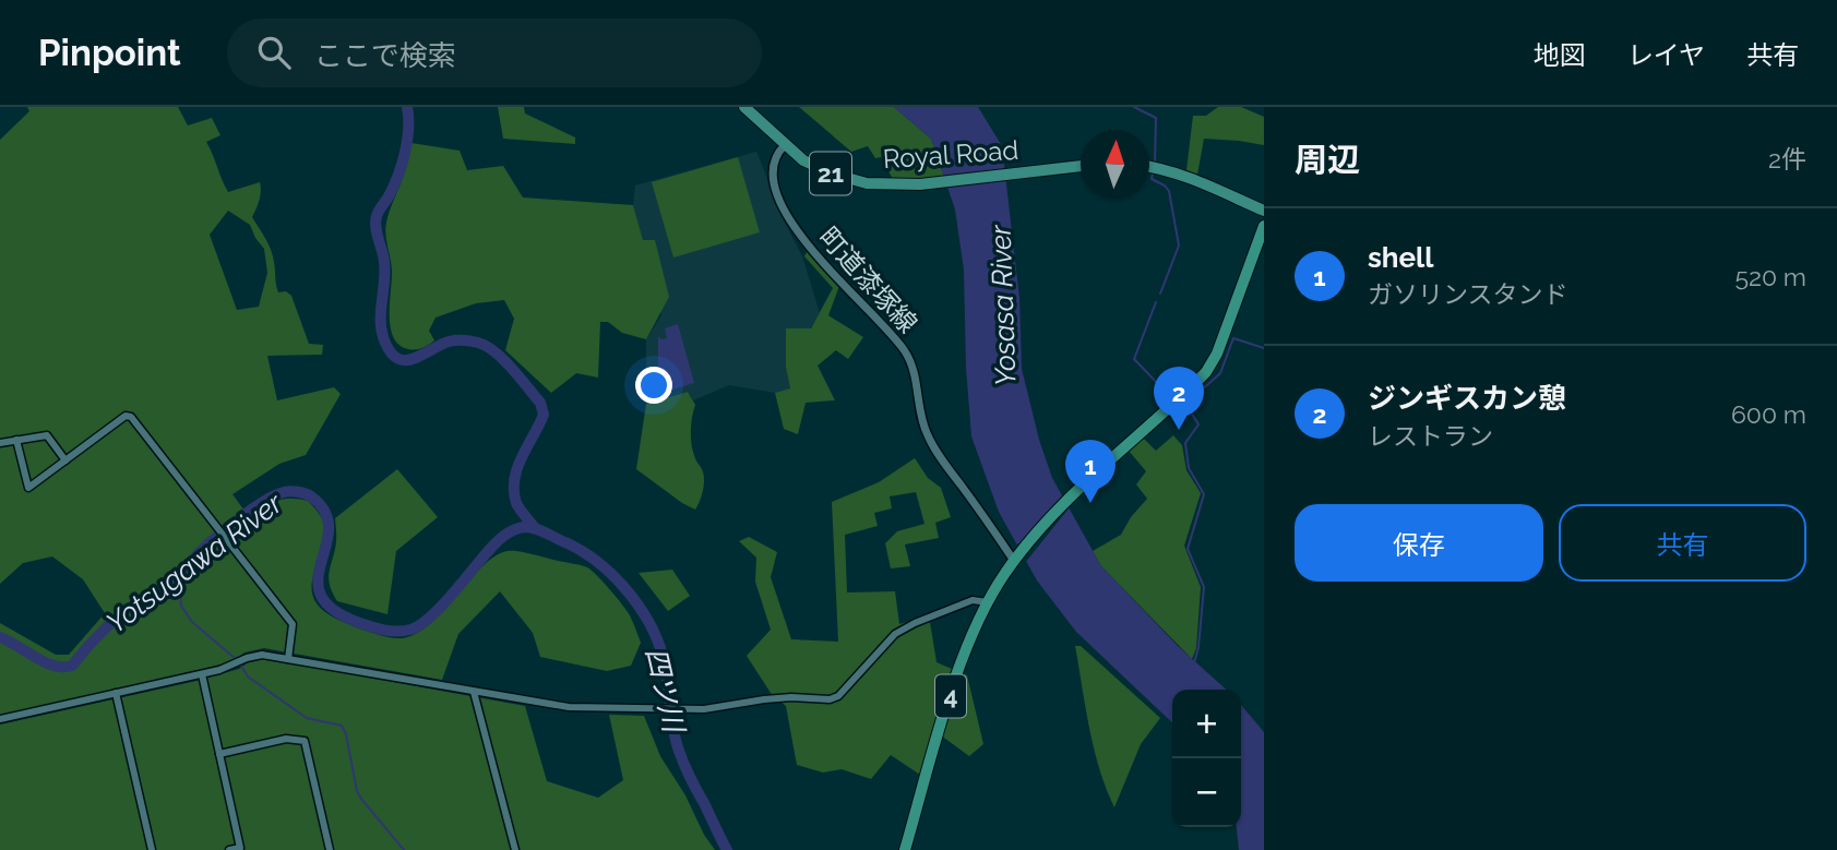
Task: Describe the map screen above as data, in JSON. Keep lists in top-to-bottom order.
{
  "streets": {
    "highway": ["4"],
    "main road": ["Royal Road", "21"],
    "street": ["町道漆塚線"]
  },
  "crossings": [
    ["Royal Road", "町道漆塚線"],
    ["町道漆塚線", "4"]
  ],
  "water": ["Yosasa River", "Yotsugawa River", "四ツ川"],
  "north": "top",
  "page": {
    "header": "Pinpoint",
    "search": "ここで検索",
    "nav": ["地図", "レイヤ", "共有"],
    "heading": ["周辺", "2件"],
    "list": [
      {
        "mark": "1",
        "name": "shell",
        "note": "ガソリンスタンド",
        "value": "520 m"
      },
      {
        "mark": "2",
        "name": "ジンギスカン憩",
        "note": "レストラン",
        "value": "600 m"
      }
    ],
    "pins": ["2", "1"],
    "buttons": ["保存", "共有"],
    "map_buttons": ["+", "−"]
  }
}
